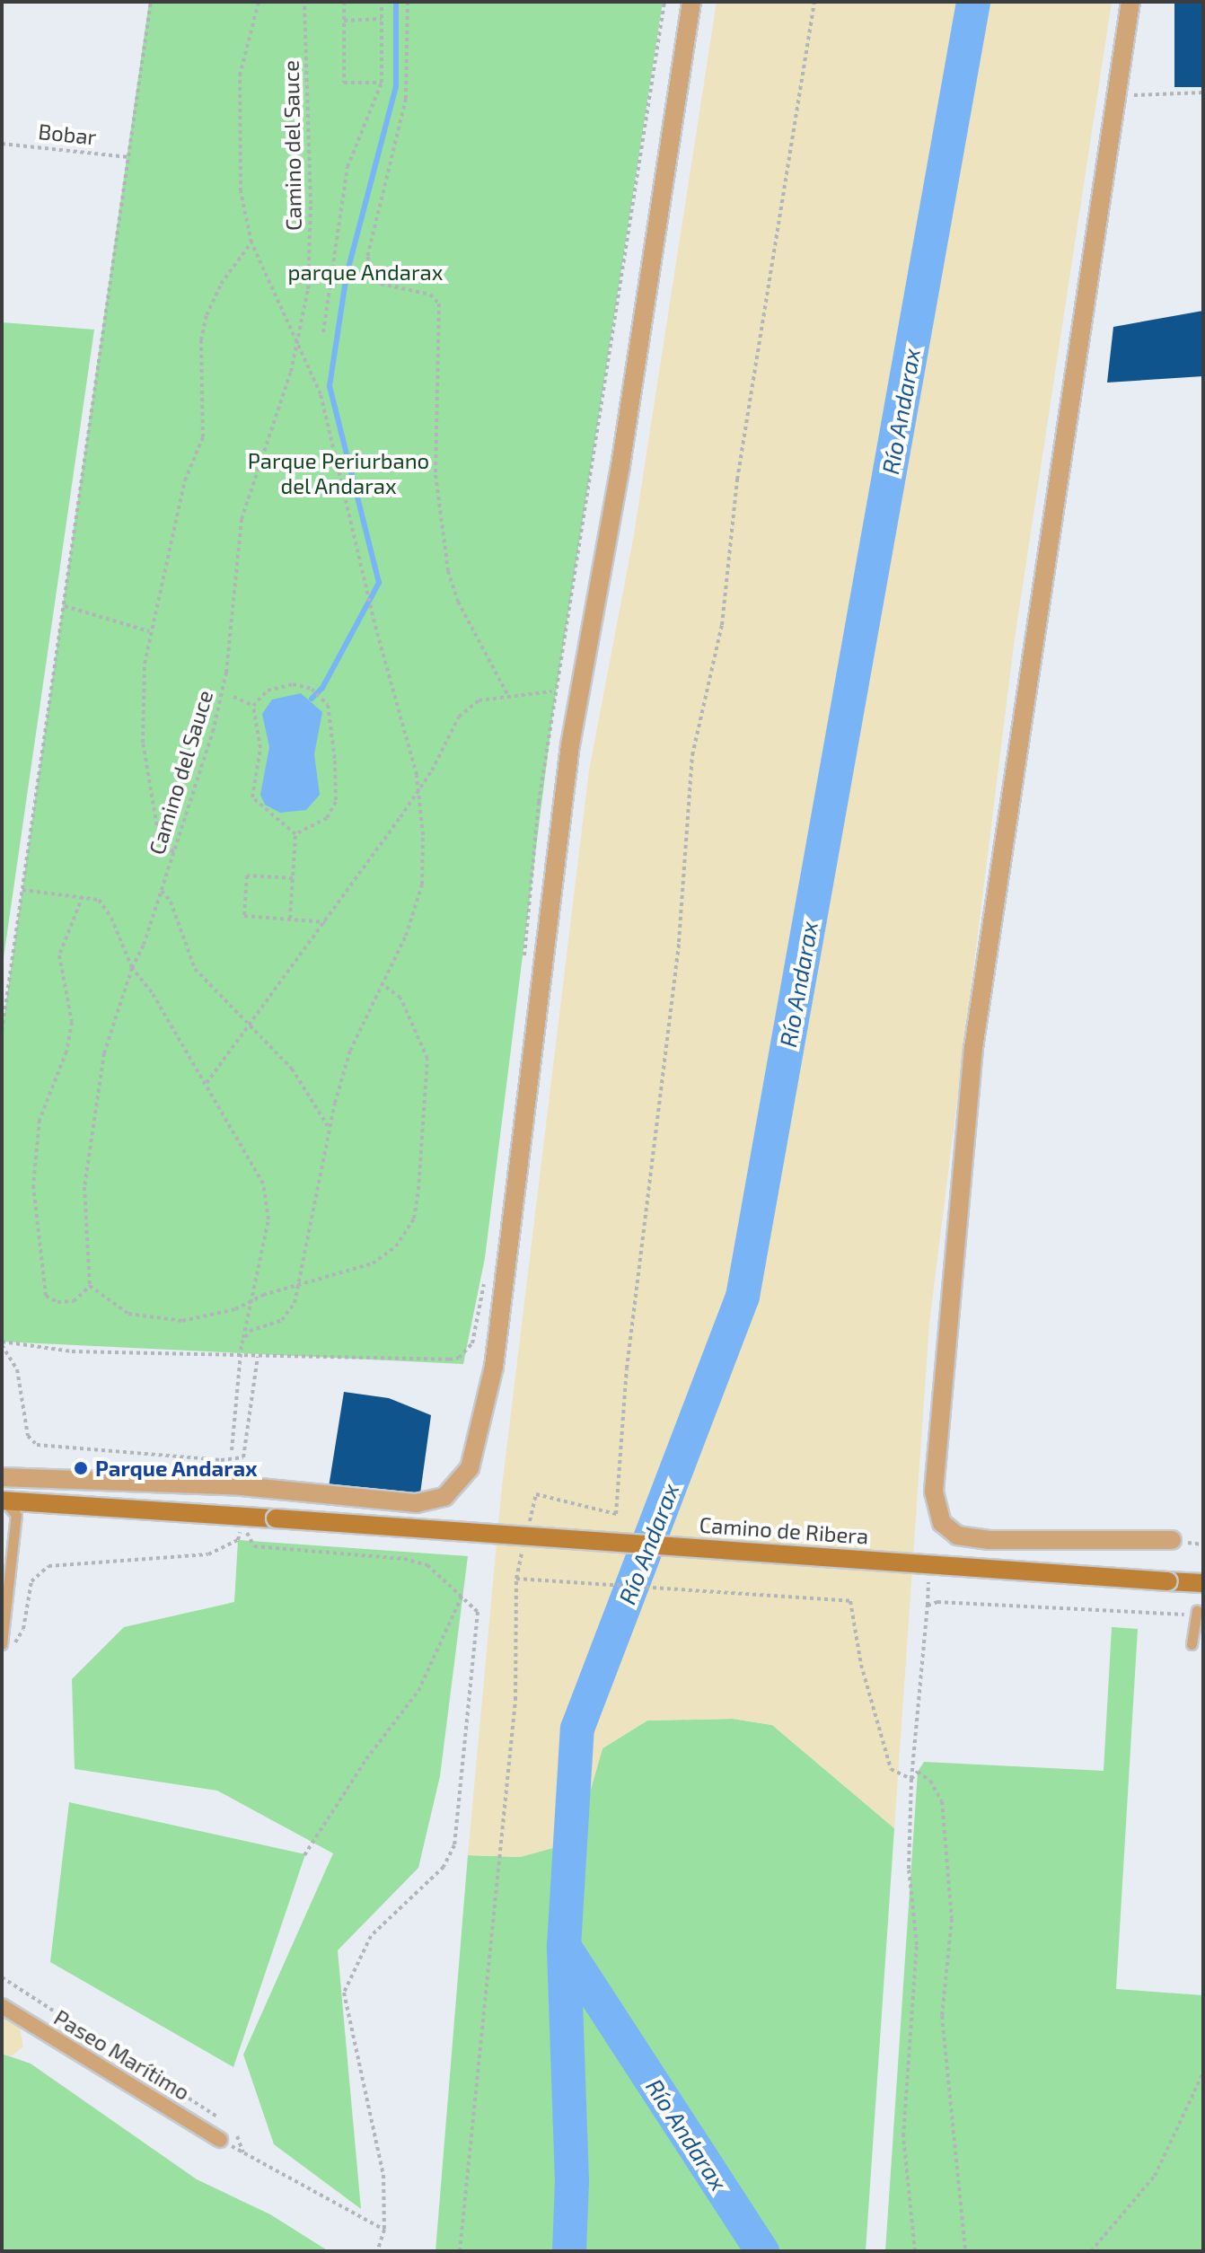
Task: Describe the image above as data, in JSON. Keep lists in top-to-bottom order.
{
  "streets": {
    "main road": ["Camino de Ribera"],
    "street": ["Paseo Marítimo"],
    "path": ["Bobar", "Camino del Sauce"]
  },
  "water": ["Río Andarax"],
  "parks": ["parque Andarax", "Parque Periurbano del Andarax"],
  "places": ["Parque Andarax"]
}
